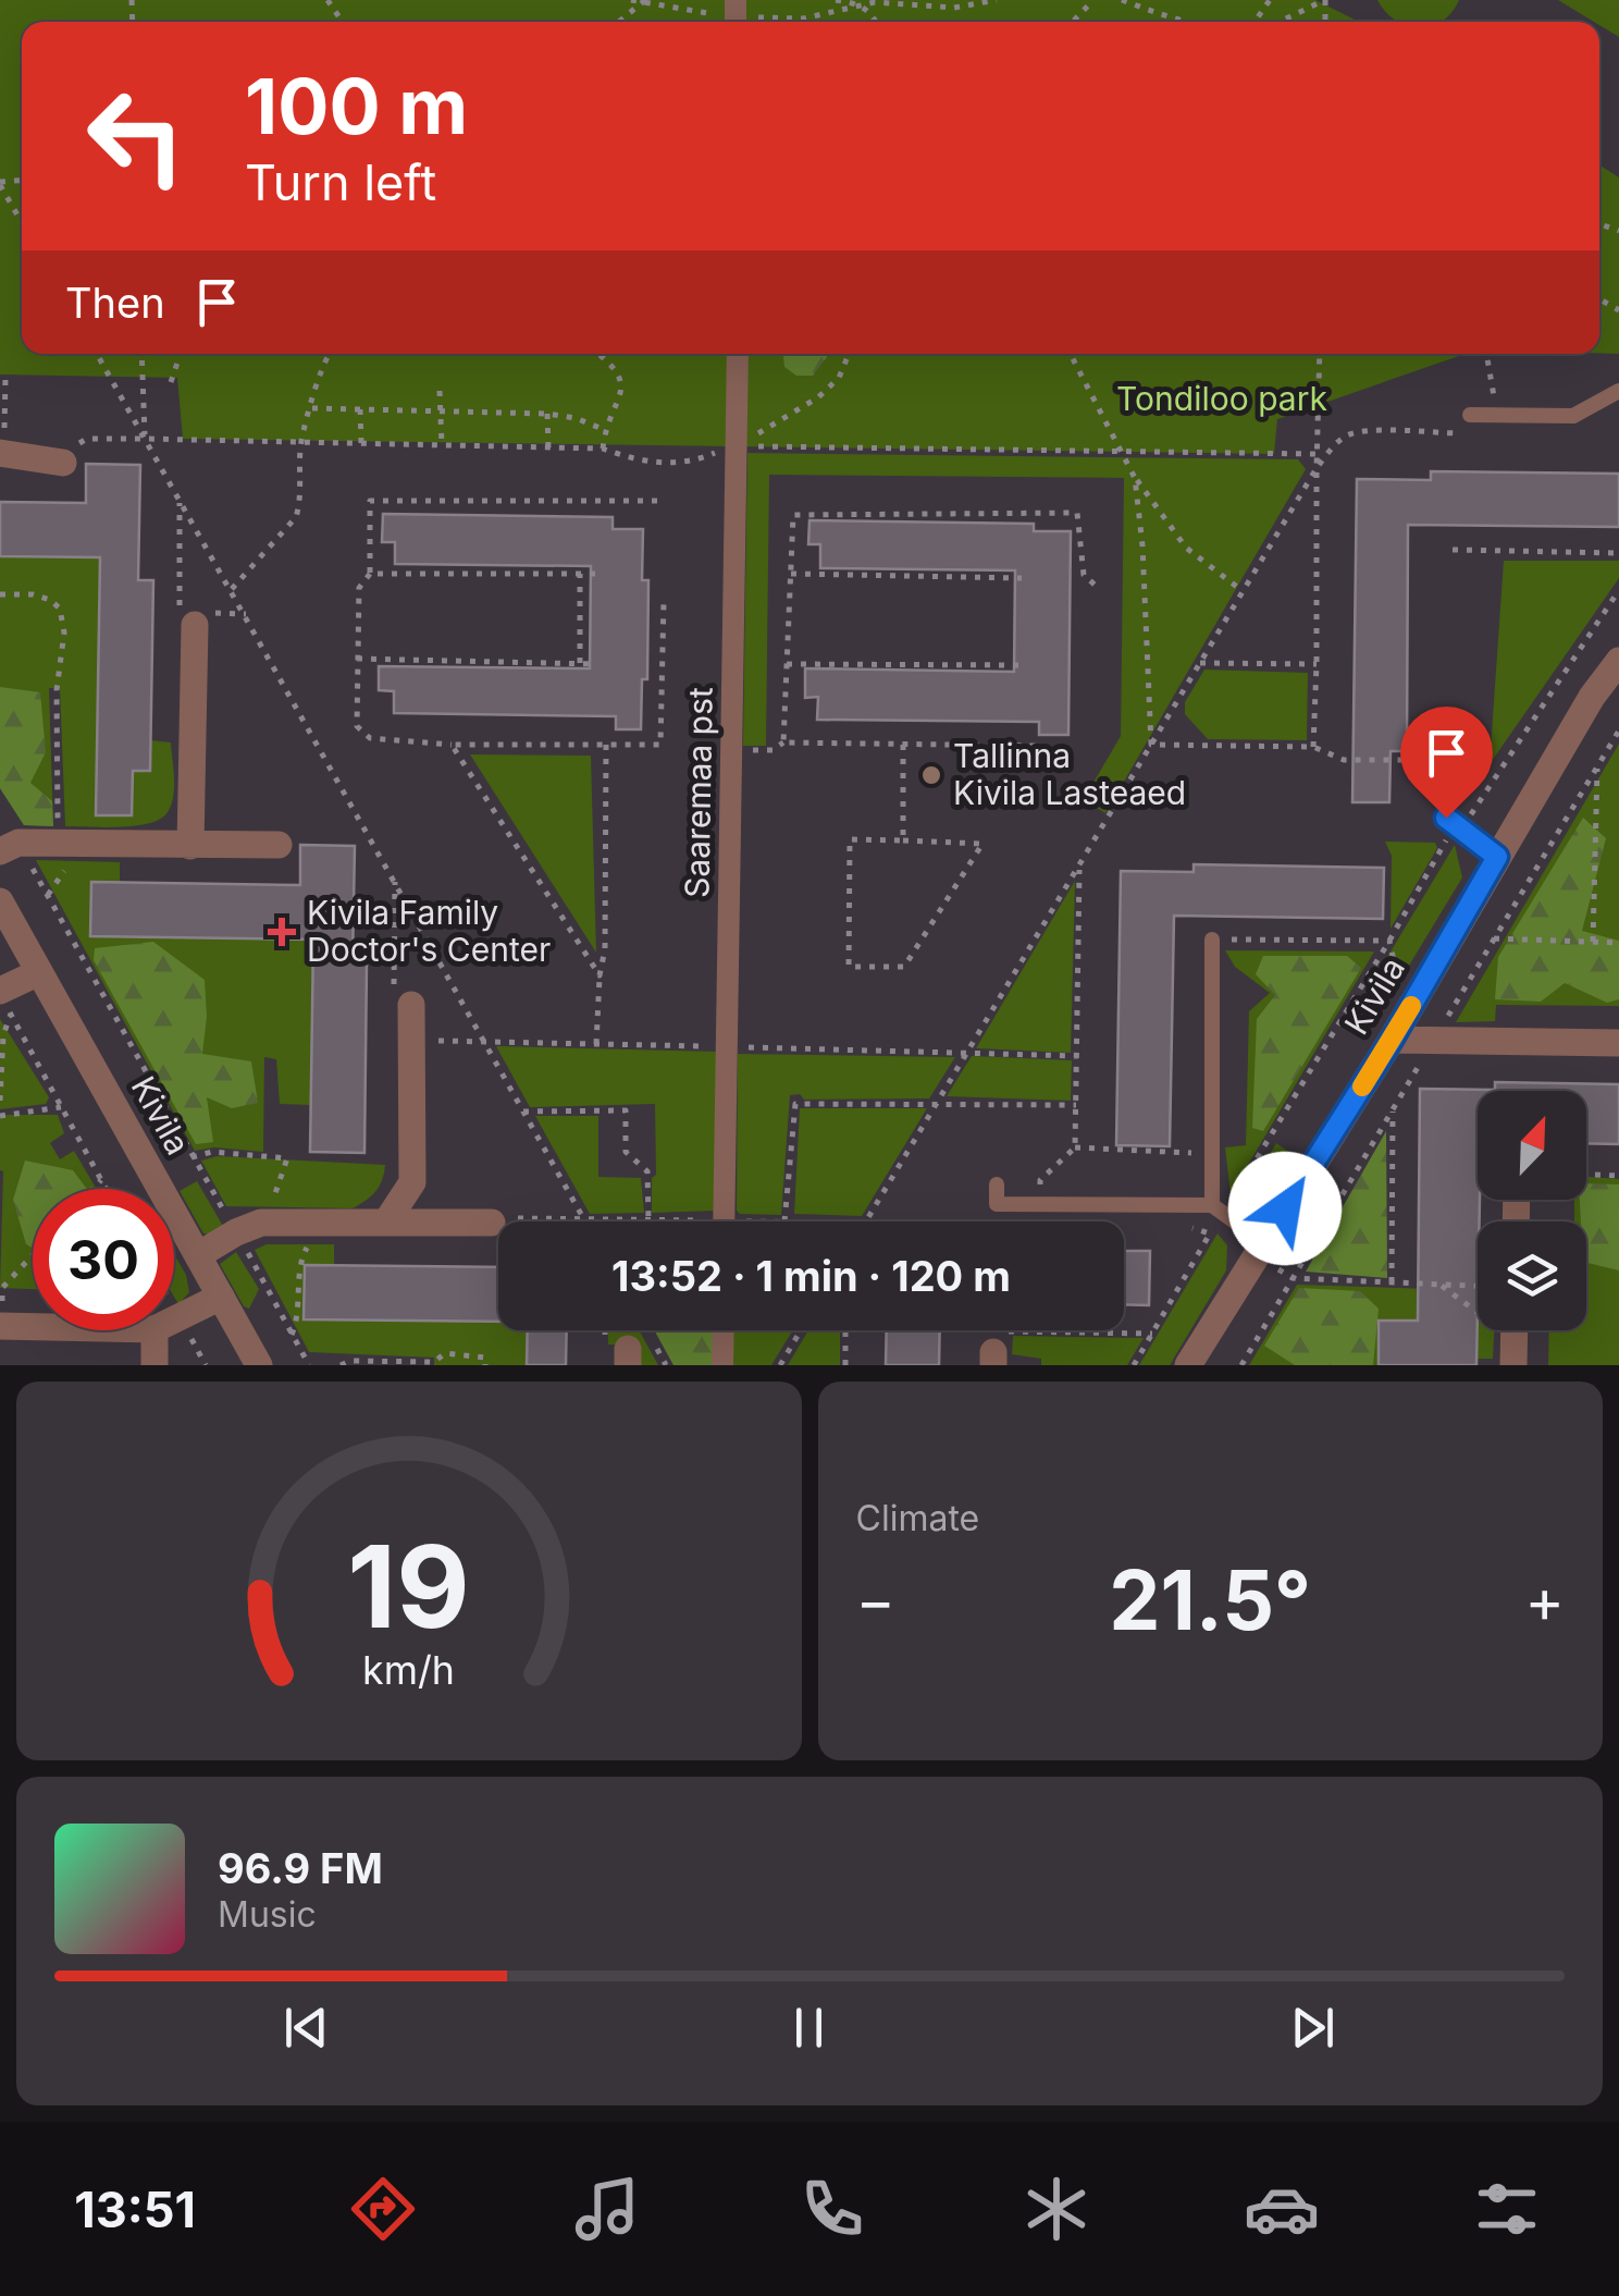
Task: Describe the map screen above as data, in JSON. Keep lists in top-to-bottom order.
{
  "streets": {
    "street": ["Saaremaa pst", "Kivila"]
  },
  "parks": ["Tondiloo park"],
  "places": {
    "other": ["Tallinna Kivila Lasteaed"],
    "health": ["Kivila Family Doctor's Center"]
  },
  "north": "top right",
  "page": {
    "turn": ["100 m", "Turn left"],
    "then": "Then",
    "limit": "30",
    "trip": "13:52 · 1 min · 120 m",
    "tile": "Climate",
    "heat": ["−", "21.5°", "+"],
    "song": ["96.9 FM", "Music"],
    "tabs": "13:51",
    "gauge": ["19", "km/h"]
  }
}
